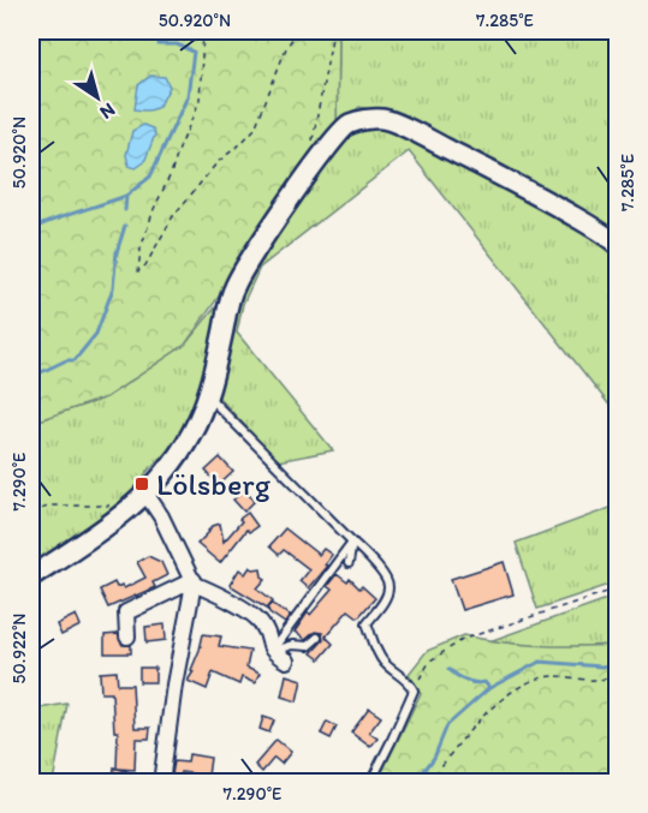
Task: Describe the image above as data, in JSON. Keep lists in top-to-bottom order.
{
  "places": {
    "transit": ["Lölsberg"]
  },
  "north": "bottom right",
  "coordinates": [
    "50.920°N",
    "7.285°E",
    "7.290°E",
    "50.922°N"
  ]
}
